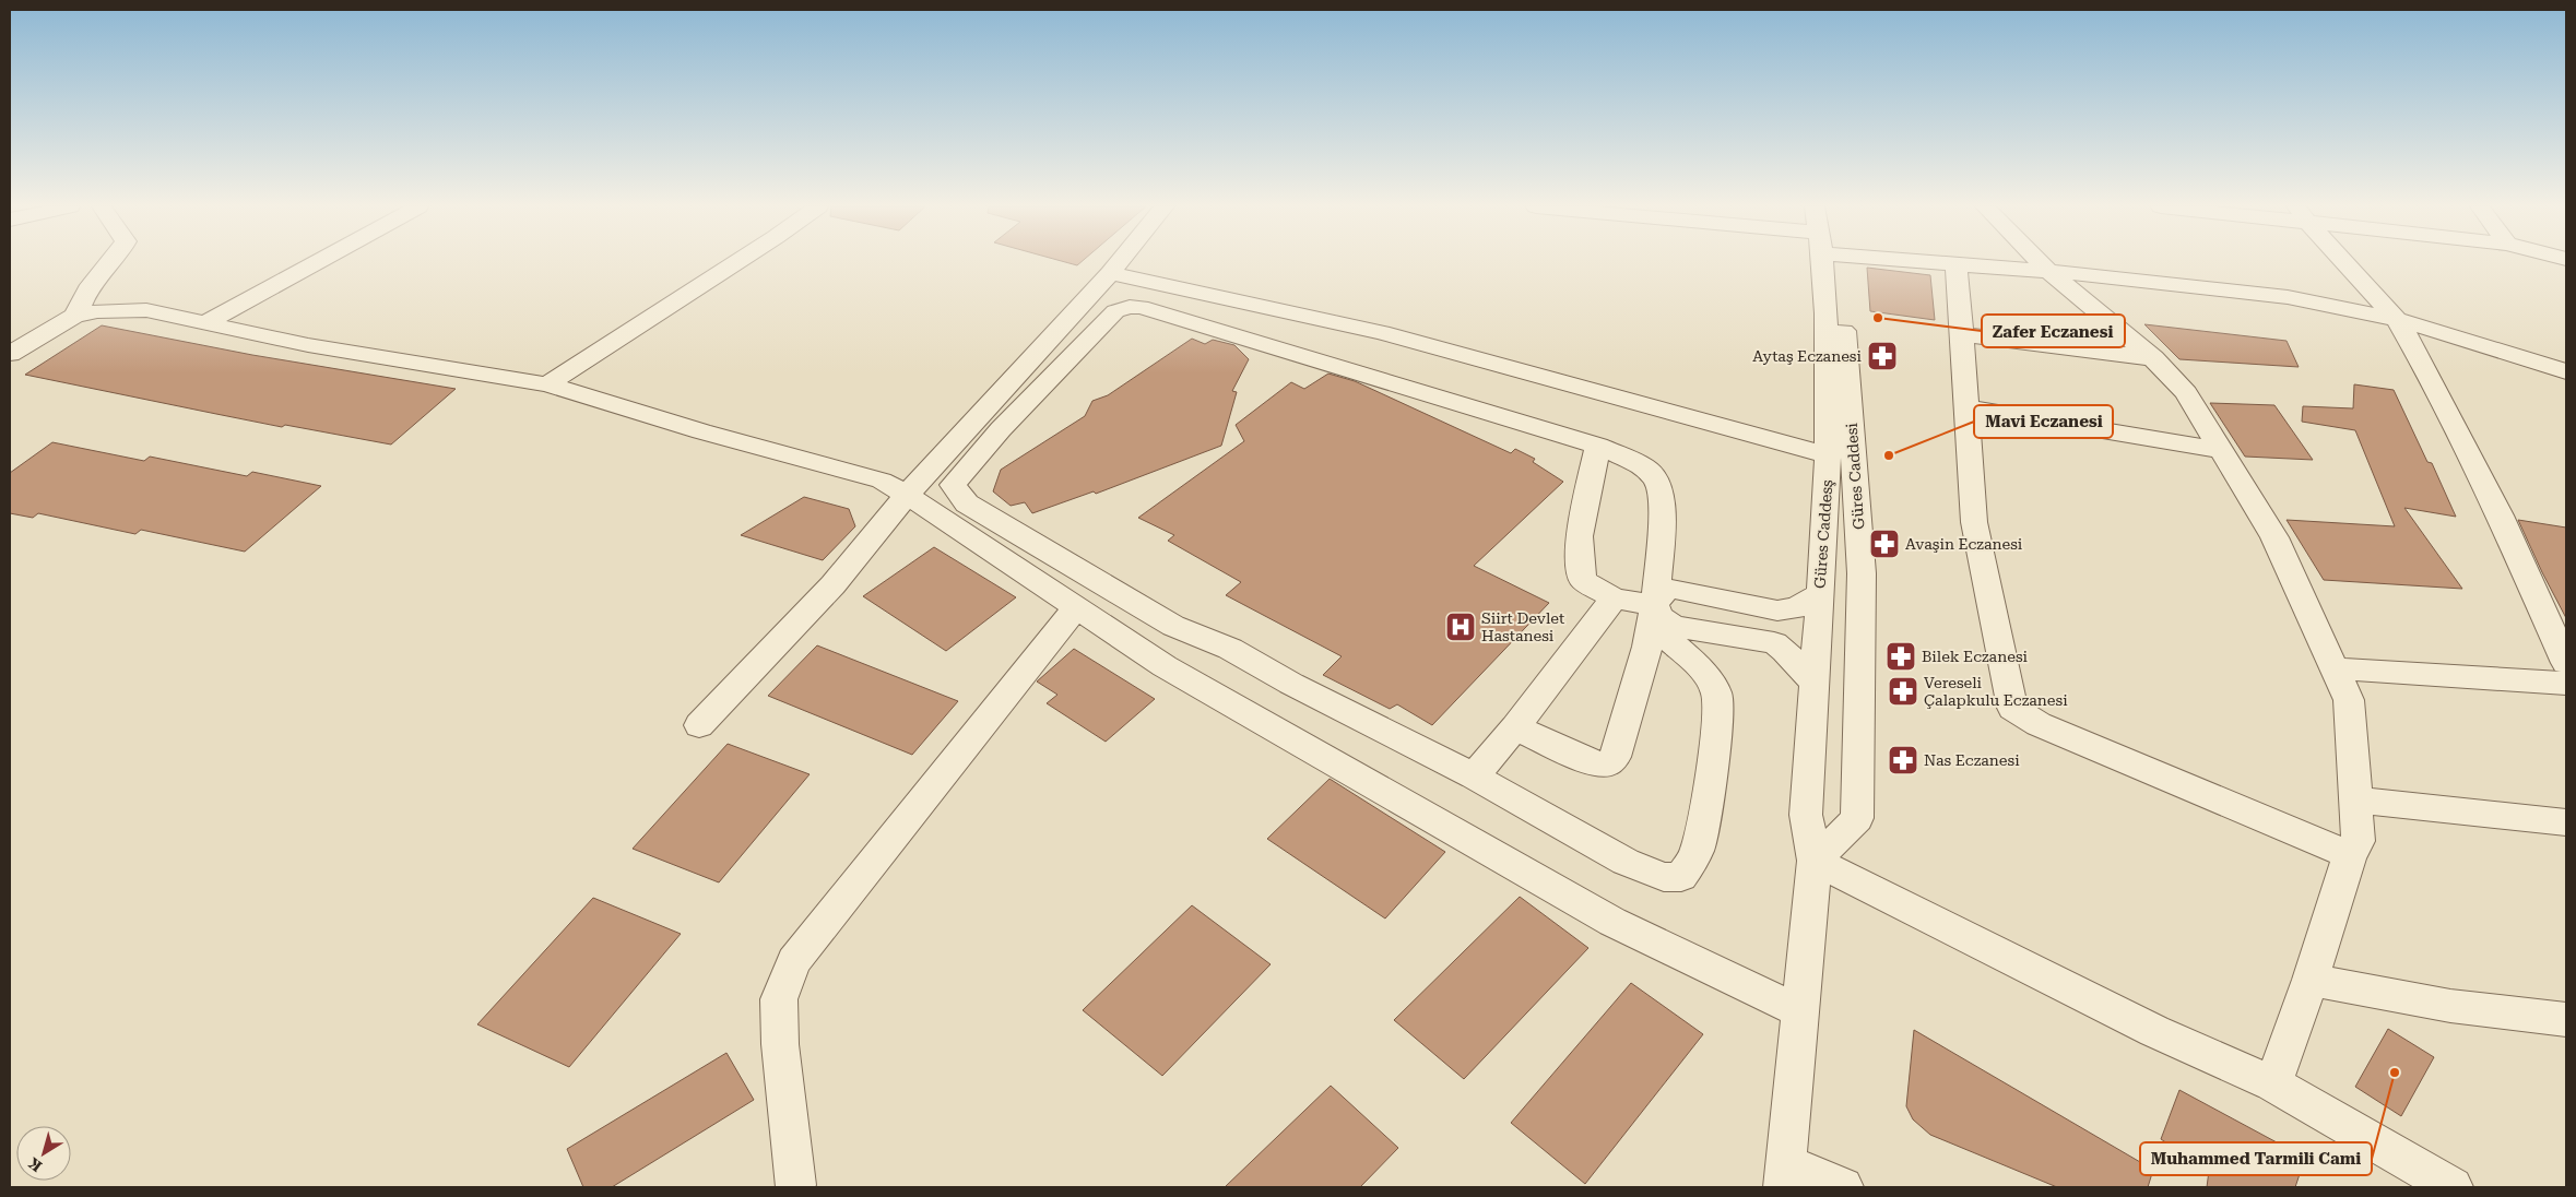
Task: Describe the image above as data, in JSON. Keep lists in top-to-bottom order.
{
  "streets": {
    "street": ["Güres Caddesi", "Güres Caddesş"]
  },
  "crossings": [
    ["Güres Caddesi", "Güres Caddesş"]
  ],
  "places": {
    "other": ["Zafer Eczanesi", "Mavi Eczanesi", "Muhammed Tarmili Cami"],
    "pharmacy": [
      "Aytaş Eczanesi",
      "Avaşin Eczanesi",
      "Bilek Eczanesi",
      "Vereseli Çalapkulu Eczanesi",
      "Nas Eczanesi"
    ],
    "hospital": ["Siirt Devlet Hastanesi"]
  },
  "north": "bottom left"
}
